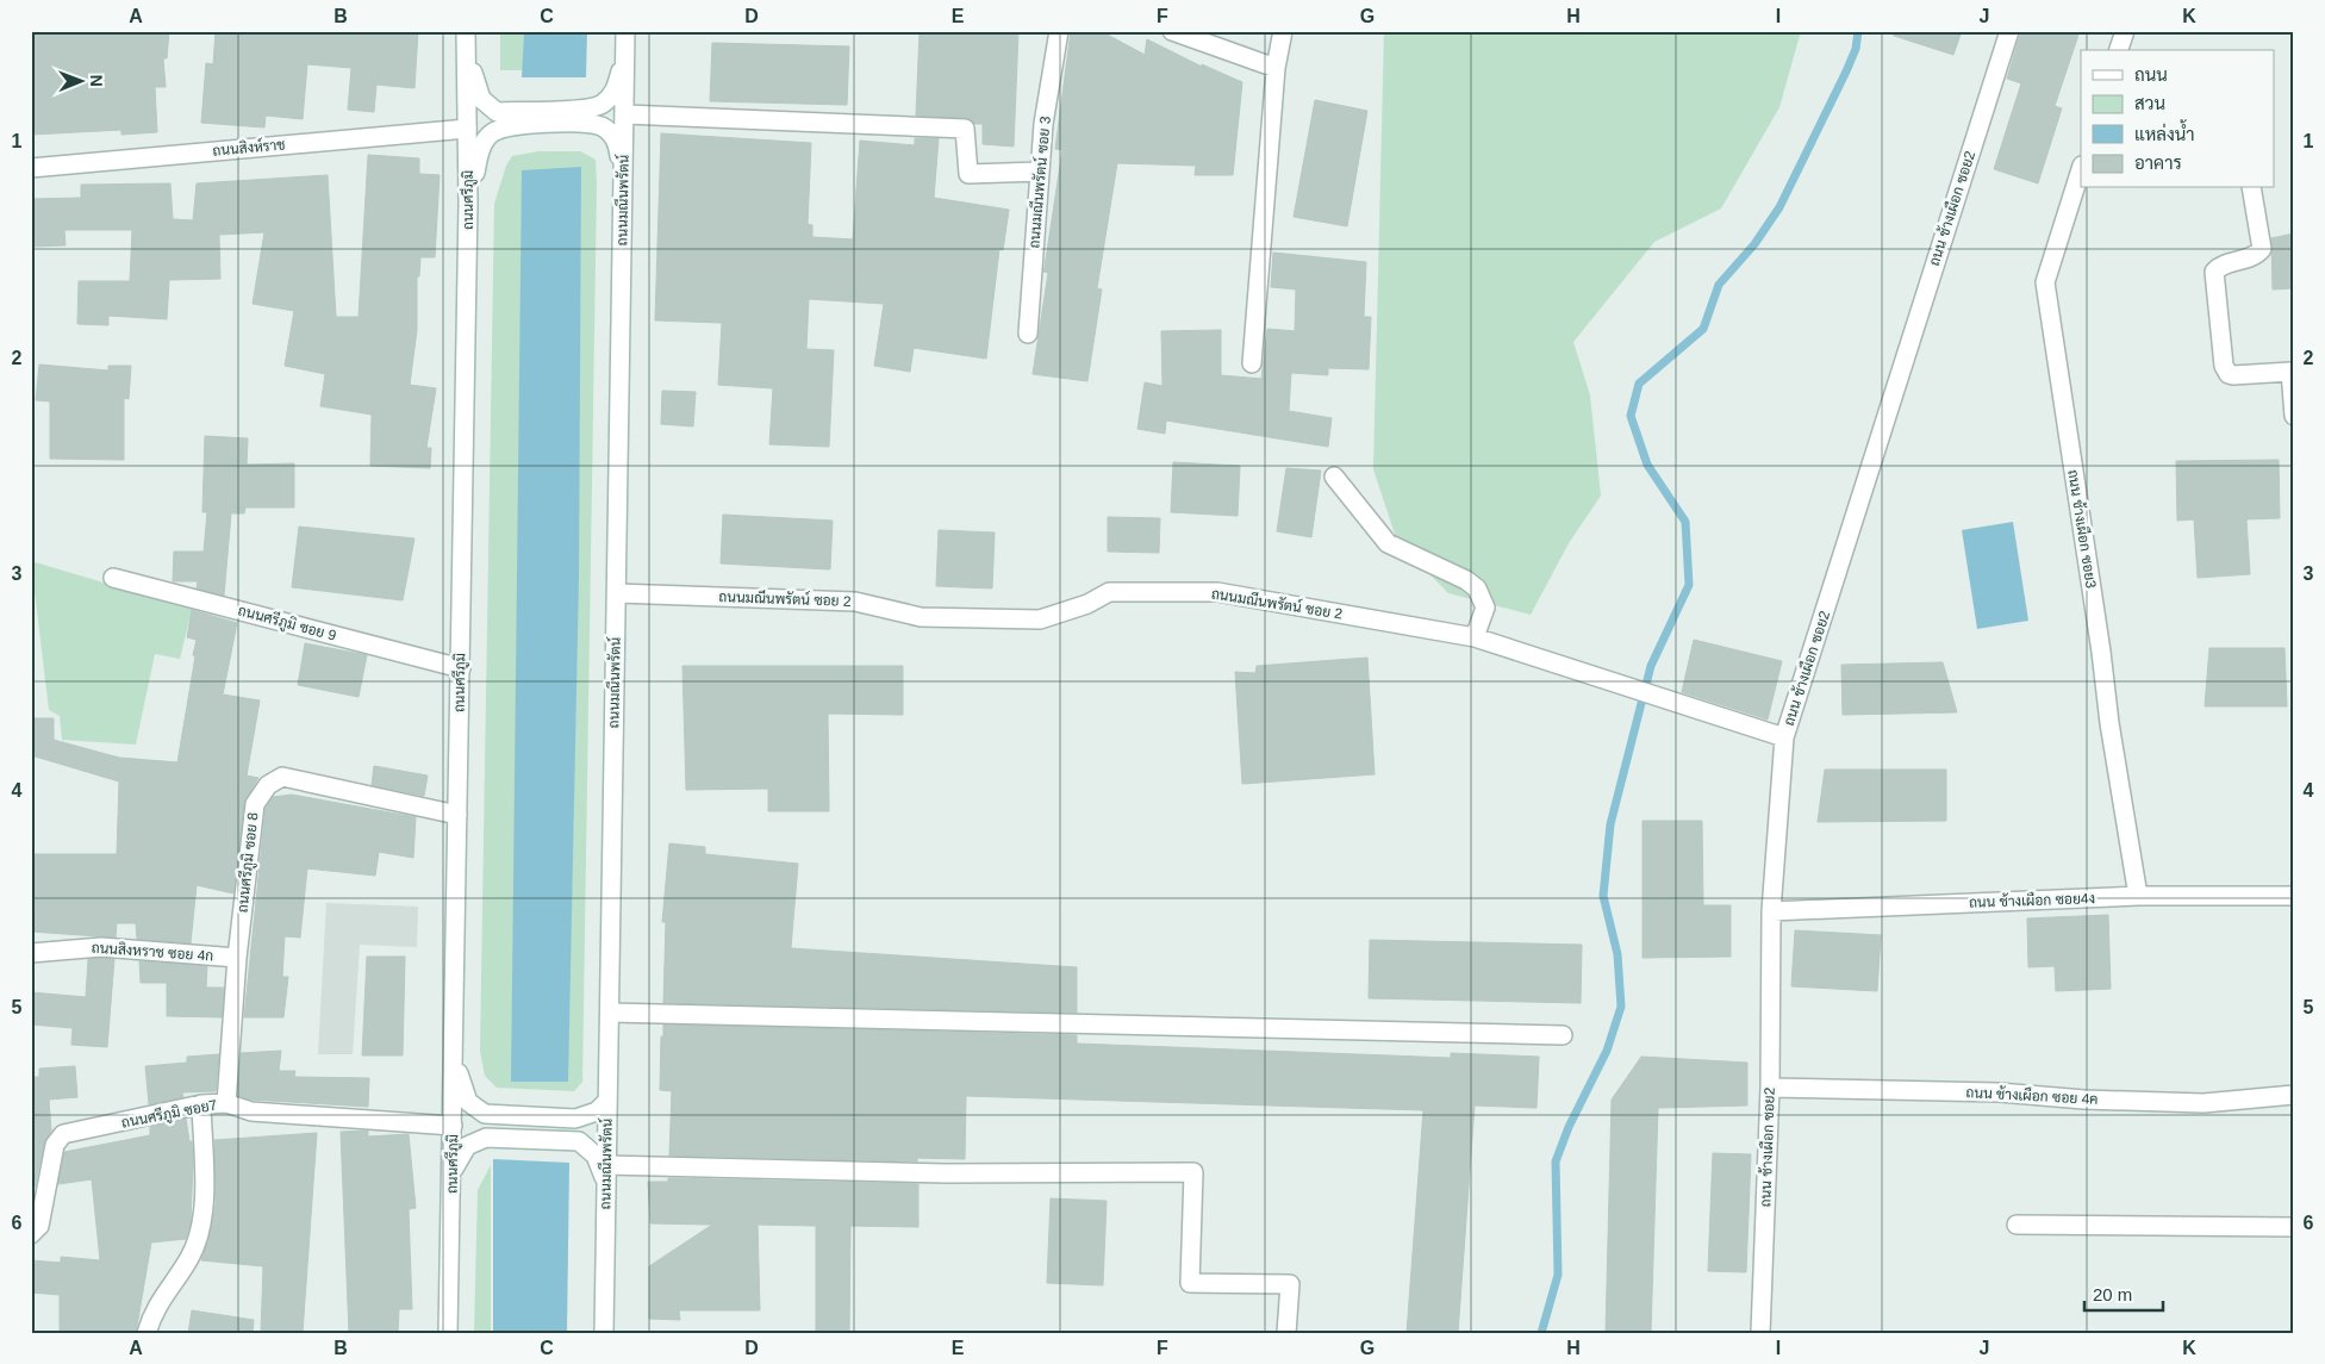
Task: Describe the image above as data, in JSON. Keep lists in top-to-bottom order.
{
  "streets": {
    "street": [
      "ถนนสิงห์ราช",
      "ถนนมณีนพรัตน์ ซอย 3",
      "ถนนศรีภูมิ",
      "ถนนมณีนพรัตน์",
      "ถนน ช้างเผือก ซอย2",
      "ถนน ช้างเผือก ซอย3",
      "ถนนมณีนพรัตน์ ซอย 2",
      "ถนนศรีภูมิ ซอย 9",
      "ถนนศรีภูมิ ซอย 8",
      "ถนน ช้างเผือก ซอย4ง",
      "ถนนสิงหราช ซอย 4ก",
      "ถนน ช้างเผือก ซอย 4ค",
      "ถนนศรีภูมิ ซอย7"
    ]
  },
  "crossings": [
    ["ถนนสิงห์ราช", "ถนนศรีภูมิ"],
    ["ถนนศรีภูมิ", "ถนนศรีภูมิ ซอย 9"],
    ["ถนนศรีภูมิ", "ถนนศรีภูมิ ซอย 8"],
    ["ถนนศรีภูมิ", "ถนนศรีภูมิ ซอย7"],
    ["ถนนมณีนพรัตน์", "ถนนมณีนพรัตน์ ซอย 2"],
    ["ถนน ช้างเผือก ซอย2", "ถนนมณีนพรัตน์ ซอย 2"],
    ["ถนน ช้างเผือก ซอย2", "ถนน ช้างเผือก ซอย4ง"],
    ["ถนน ช้างเผือก ซอย2", "ถนน ช้างเผือก ซอย 4ค"],
    ["ถนน ช้างเผือก ซอย3", "ถนน ช้างเผือก ซอย4ง"],
    ["ถนนศรีภูมิ ซอย 8", "ถนนสิงหราช ซอย 4ก"],
    ["ถนนศรีภูมิ ซอย 8", "ถนนศรีภูมิ ซอย7"]
  ],
  "legend": [
    "ถนน",
    "สวน",
    "แหล่งน้ำ",
    "อาคาร"
  ],
  "scale_bar": "20 m",
  "north": "right",
  "grid": {
    "columns": [
      "A",
      "B",
      "C",
      "D",
      "E",
      "F",
      "G",
      "H",
      "I",
      "J",
      "K"
    ],
    "rows": [
      "1",
      "2",
      "3",
      "4",
      "5",
      "6"
    ]
  }
}
